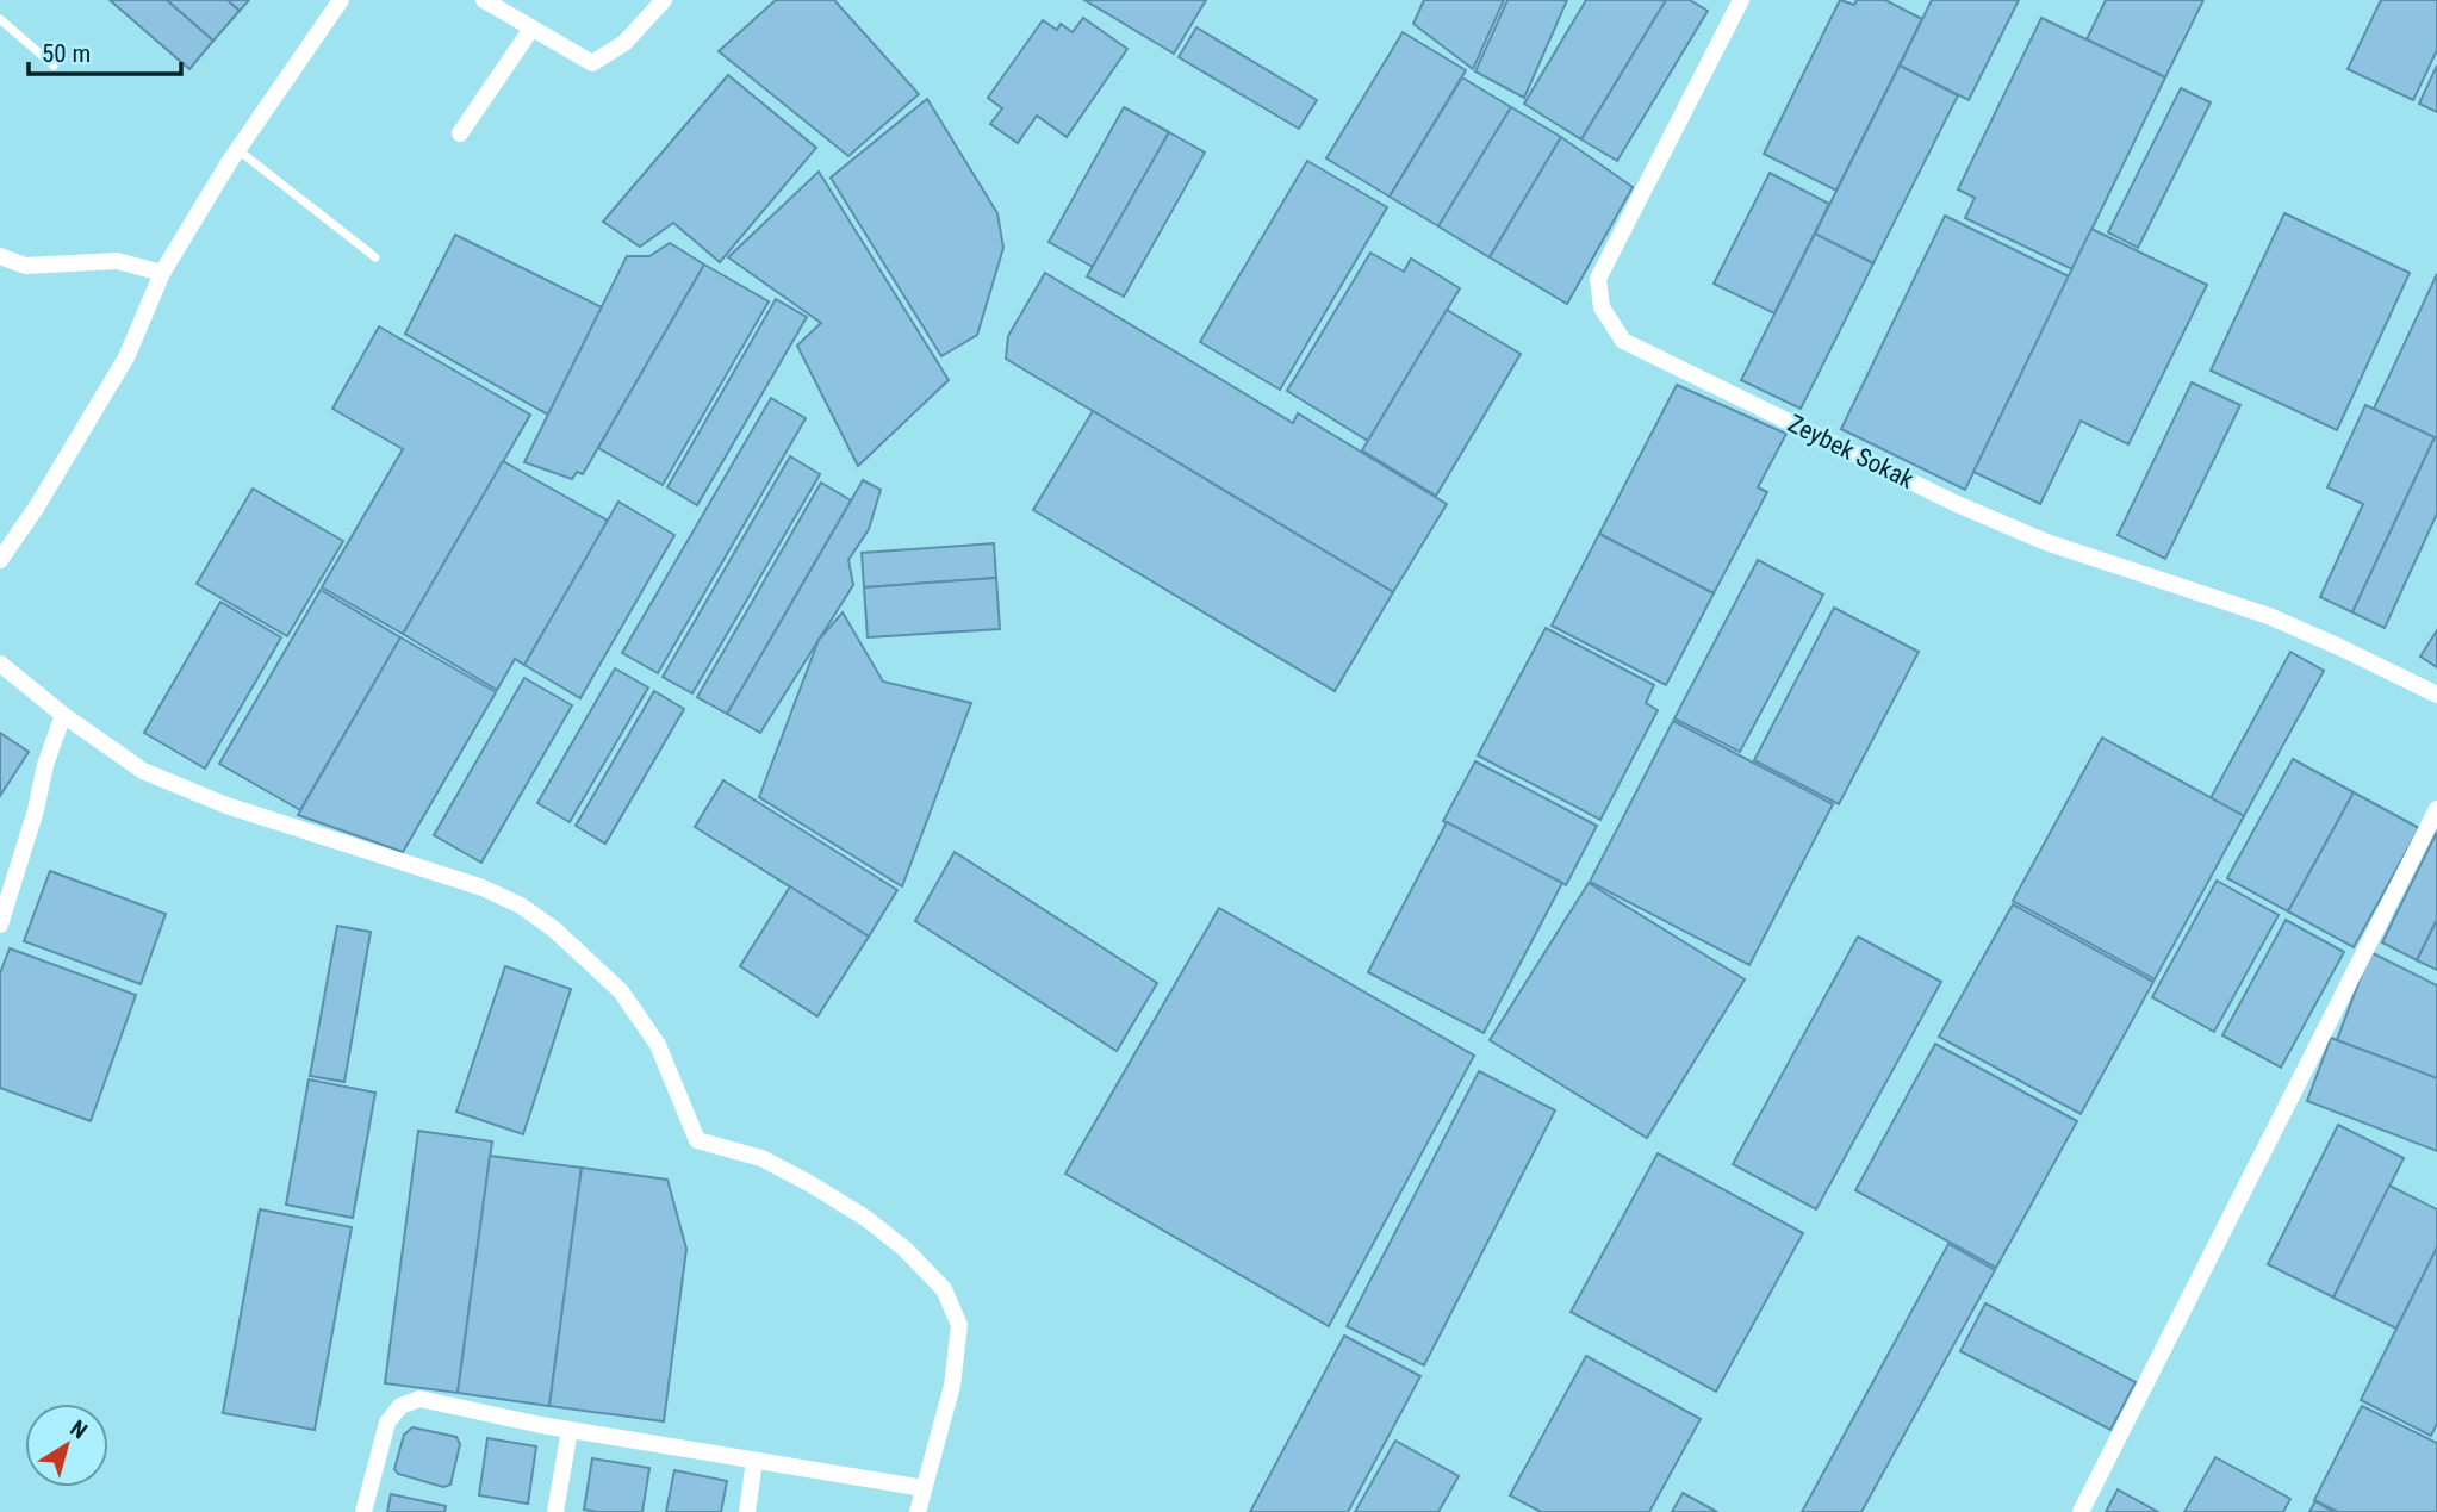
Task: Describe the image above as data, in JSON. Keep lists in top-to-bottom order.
{
  "streets": {
    "street": ["Zeybek Sokak"]
  },
  "scale_bar": "50 m",
  "north": "top right"
}
